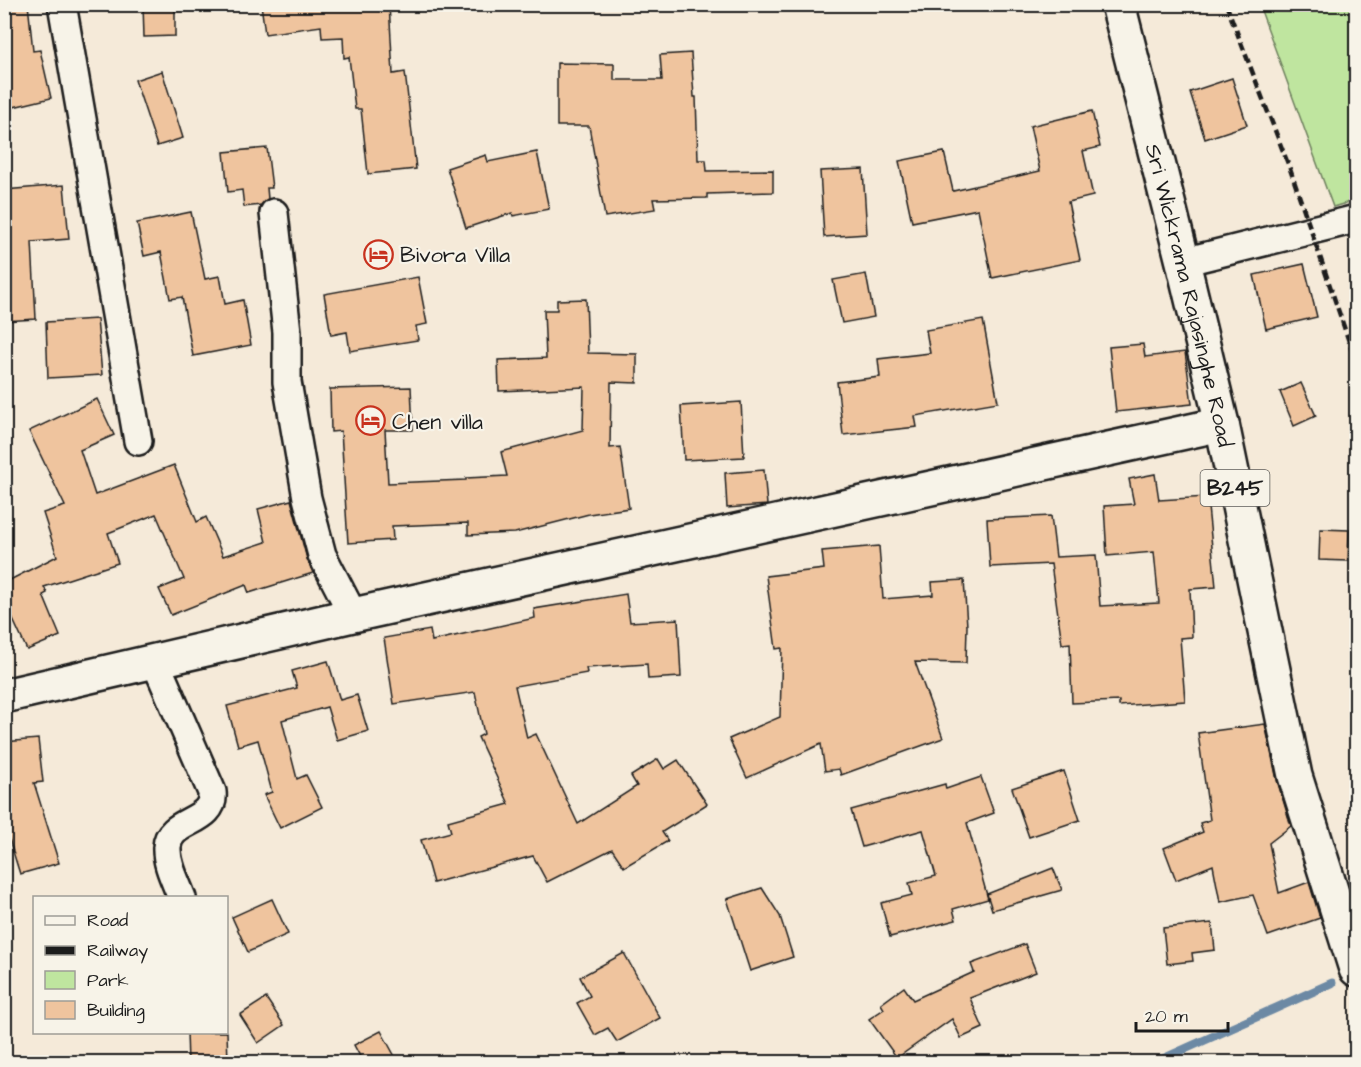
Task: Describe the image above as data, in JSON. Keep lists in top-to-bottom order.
{
  "streets": {
    "street": ["Sri Wickrama Rajasinghe Road", "B245"]
  },
  "places": {
    "hotel": ["Bivora Villa", "Chen villa"]
  },
  "legend": [
    "Road",
    "Railway",
    "Park",
    "Building"
  ],
  "scale_bar": "20 m"
}
